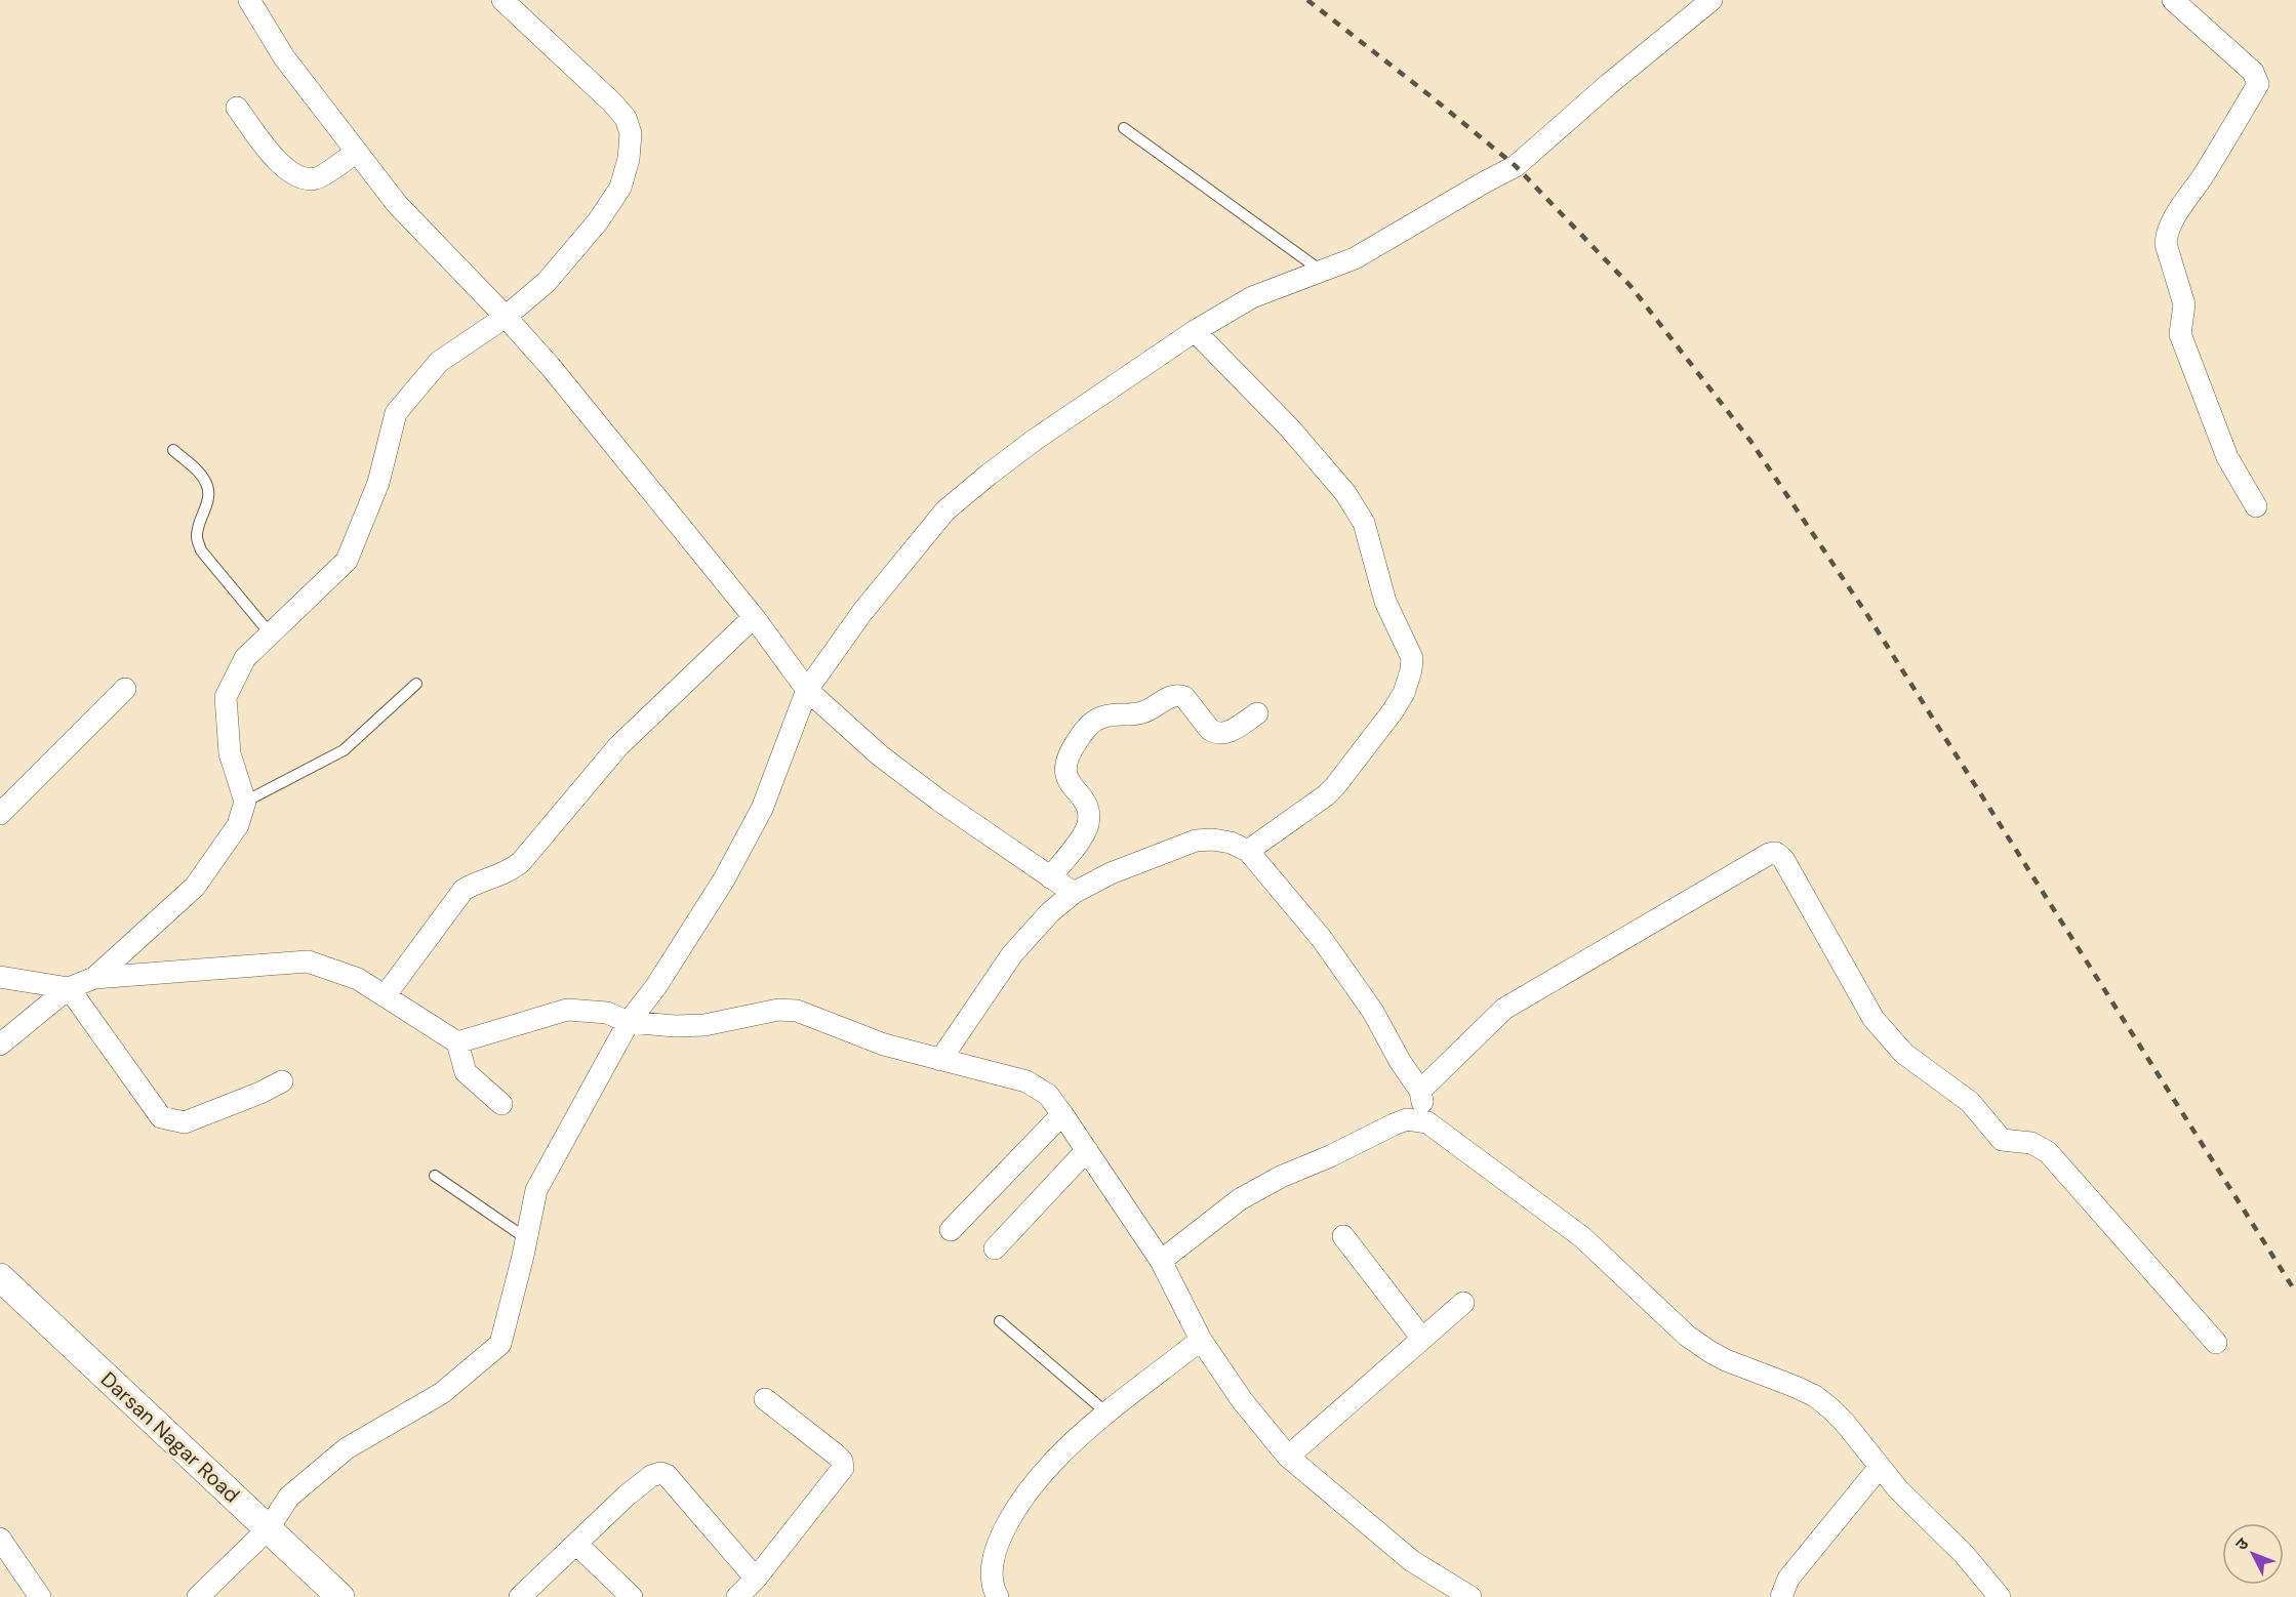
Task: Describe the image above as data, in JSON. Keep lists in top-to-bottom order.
{
  "streets": {
    "street": ["Darsan Nagar Road"]
  },
  "north": "top left"
}
